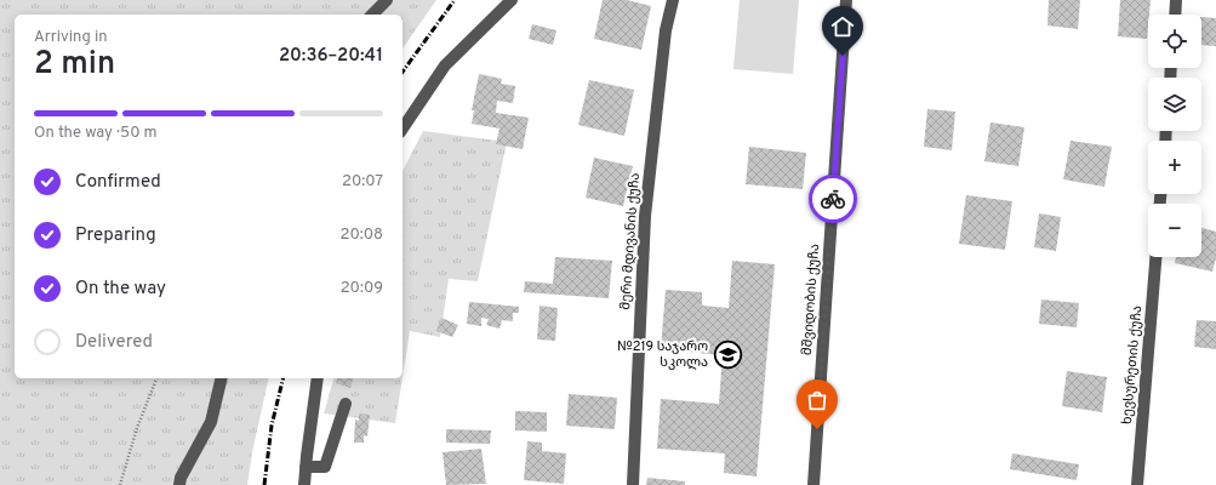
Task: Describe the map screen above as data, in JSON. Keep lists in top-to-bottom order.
{
  "streets": {
    "street": ["მერი მდივანის ქუჩა", "მშვიდობის ქუჩა", "ხევსურეთის ქუჩა"]
  },
  "places": {
    "school or university": ["№219 საჯარო სკოლა"]
  },
  "page": {
    "map_buttons": ["+", "−"],
    "heading": ["2 min", "Arriving in", "20:36–20:41"],
    "bar": "On the way · 50 m",
    "list": [
      ["Confirmed", "20:07"],
      ["Preparing", "20:08"],
      ["On the way", "20:09"],
      "Delivered"
    ]
  }
}
